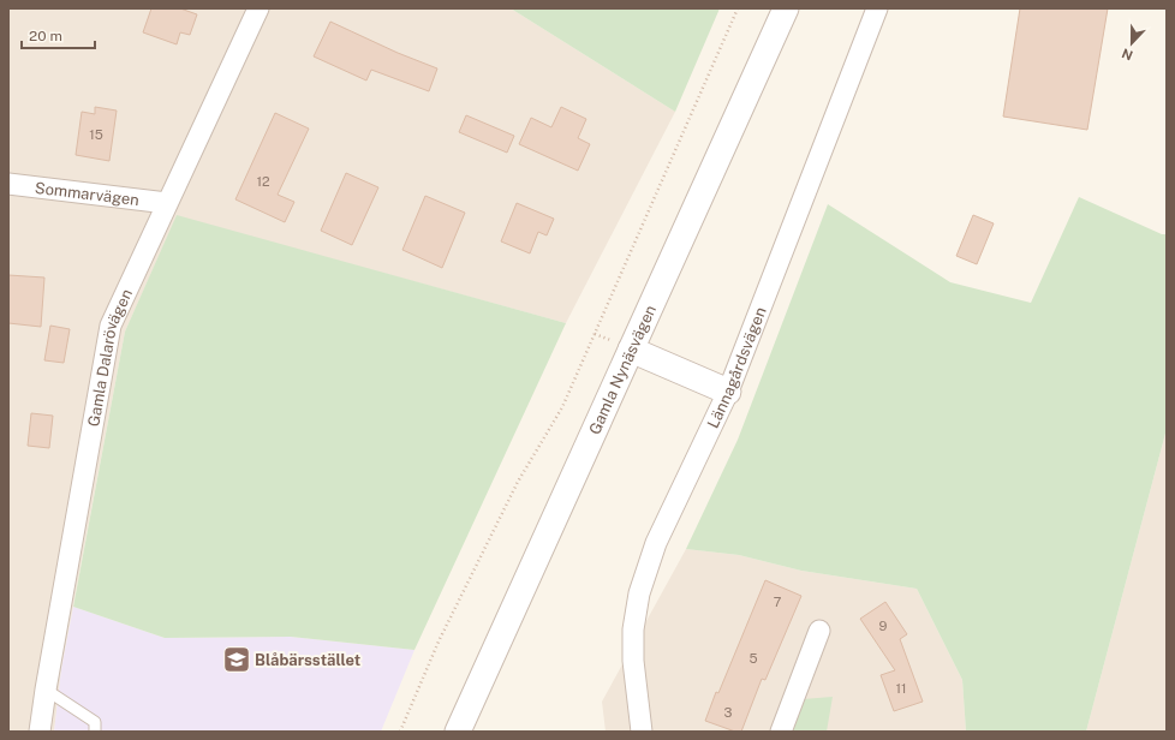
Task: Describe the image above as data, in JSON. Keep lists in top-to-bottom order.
{
  "streets": {
    "street": [
      "Sommarvägen",
      "Gamla Dalarövägen",
      "Lännagårdsvägen",
      "Gamla Nynäsvägen"
    ]
  },
  "crossings": [
    ["Sommarvägen", "Gamla Dalarövägen"]
  ],
  "places": {
    "school or university": ["Blåbärsstället"]
  },
  "house_numbers": [
    "15",
    "12",
    "7",
    "9",
    "5",
    "11",
    "3"
  ],
  "scale_bar": "20 m",
  "north": "bottom"
}
